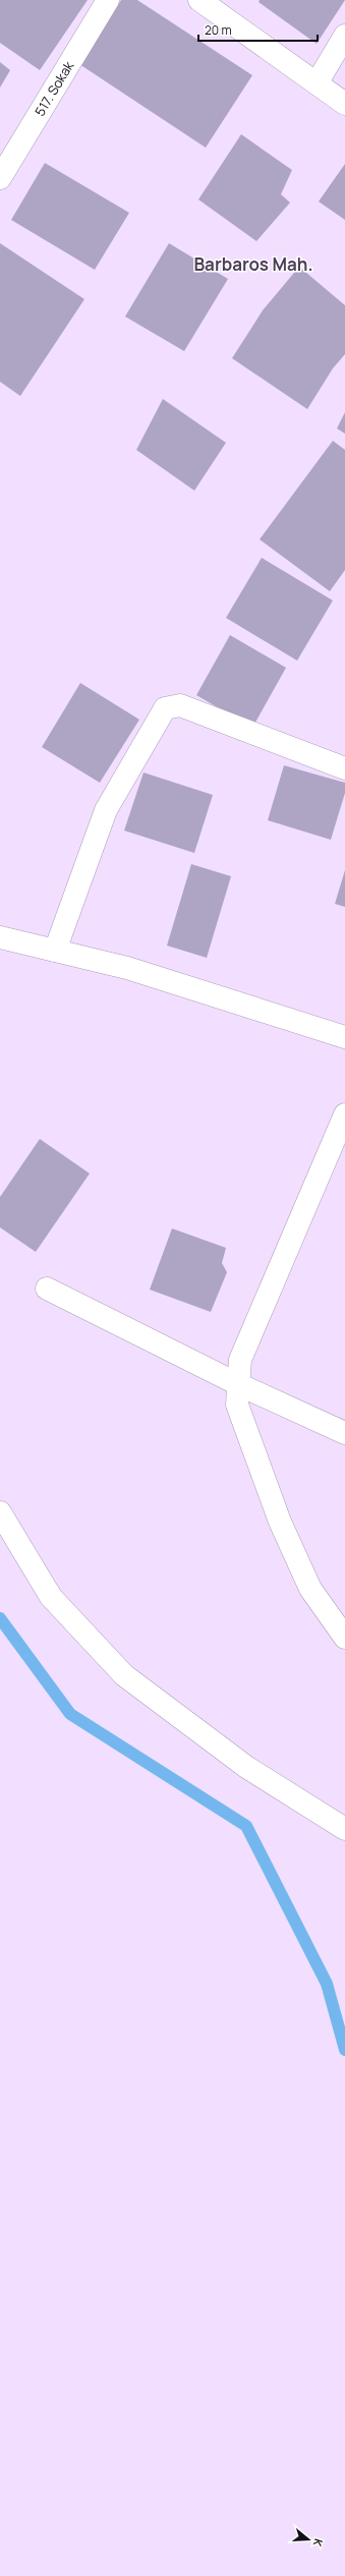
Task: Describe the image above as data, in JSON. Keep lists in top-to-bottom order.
{
  "streets": {
    "street": ["517. Sokak"]
  },
  "districts": ["Barbaros Mah."],
  "scale_bar": "20 m",
  "north": "right"
}
